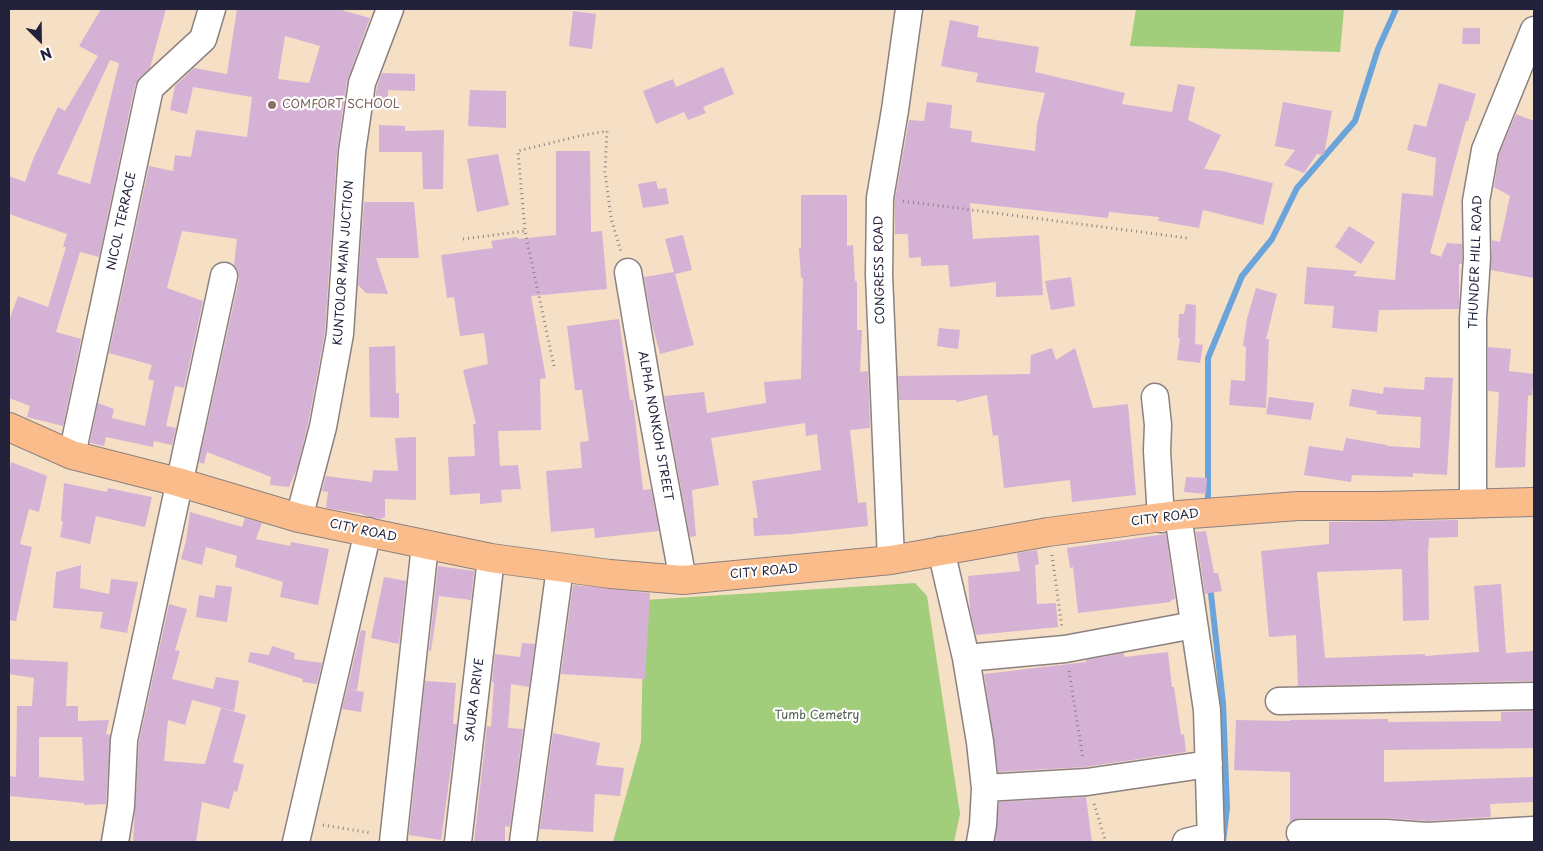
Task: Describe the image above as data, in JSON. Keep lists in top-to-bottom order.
{
  "streets": {
    "main road": ["CITY ROAD"],
    "street": [
      "NICOL TERRACE",
      "THUNDER HILL ROAD",
      "KUNTOLOR MAIN JUCTION",
      "CONGRESS ROAD",
      "ALPHA NONKOH STREET",
      "SAURA DRIVE"
    ]
  },
  "crossings": [
    ["NICOL TERRACE", "CITY ROAD"],
    ["THUNDER HILL ROAD", "CITY ROAD"],
    ["KUNTOLOR MAIN JUCTION", "CITY ROAD"],
    ["CONGRESS ROAD", "CITY ROAD"],
    ["ALPHA NONKOH STREET", "CITY ROAD"],
    ["CITY ROAD", "SAURA DRIVE"]
  ],
  "parks": ["Tumb Cemetry"],
  "places": ["COMFORT SCHOOL"],
  "north": "bottom right"
}
